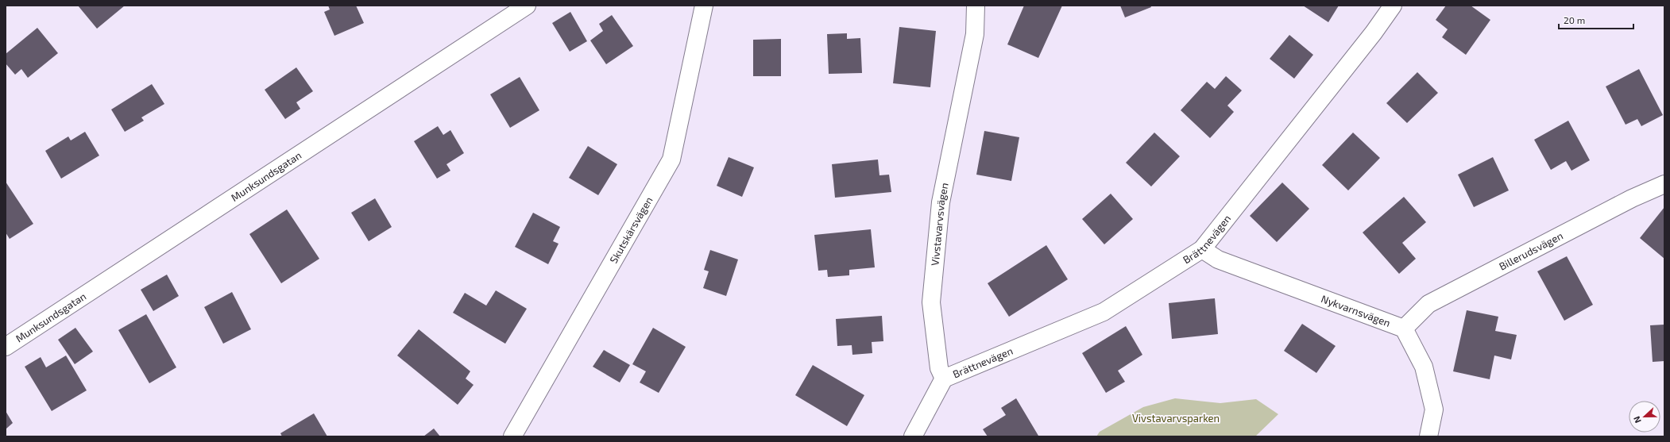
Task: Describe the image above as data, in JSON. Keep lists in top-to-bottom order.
{
  "streets": {
    "street": [
      "Munksundsgatan",
      "Vivstavarvsvägen",
      "Skutskärsvägen",
      "Brättnevägen",
      "Billerudsvägen",
      "Nykvarnsvägen"
    ]
  },
  "crossings": [
    ["Vivstavarvsvägen", "Brättnevägen"],
    ["Brättnevägen", "Nykvarnsvägen"],
    ["Billerudsvägen", "Nykvarnsvägen"]
  ],
  "parks": ["Vivstavarvsparken"],
  "scale_bar": "20 m",
  "north": "left"
}
